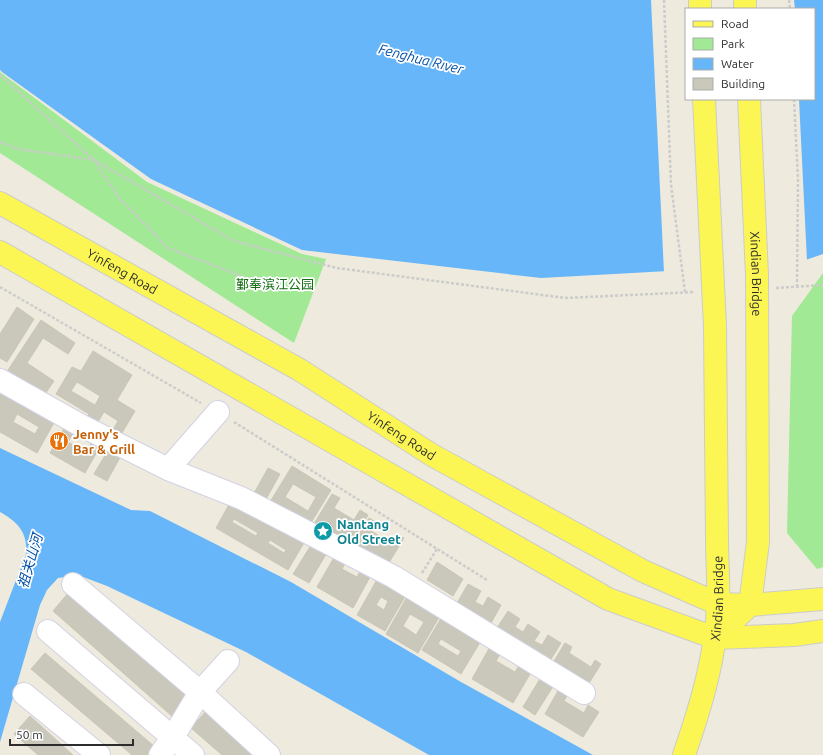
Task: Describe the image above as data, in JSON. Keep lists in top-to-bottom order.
{
  "streets": {
    "main road": ["Yinfeng Road", "Xindian Bridge"]
  },
  "crossings": [
    ["Yinfeng Road", "Xindian Bridge"]
  ],
  "water": ["Fenghua Rıver", "祖关山河"],
  "parks": ["鄞奉滨江公园"],
  "places": {
    "restaurant": ["Jenny's Bar & Grill"],
    "place": ["Nantang Old Street"]
  },
  "legend": [
    "Road",
    "Park",
    "Water",
    "Building"
  ],
  "scale_bar": "50 m"
}
